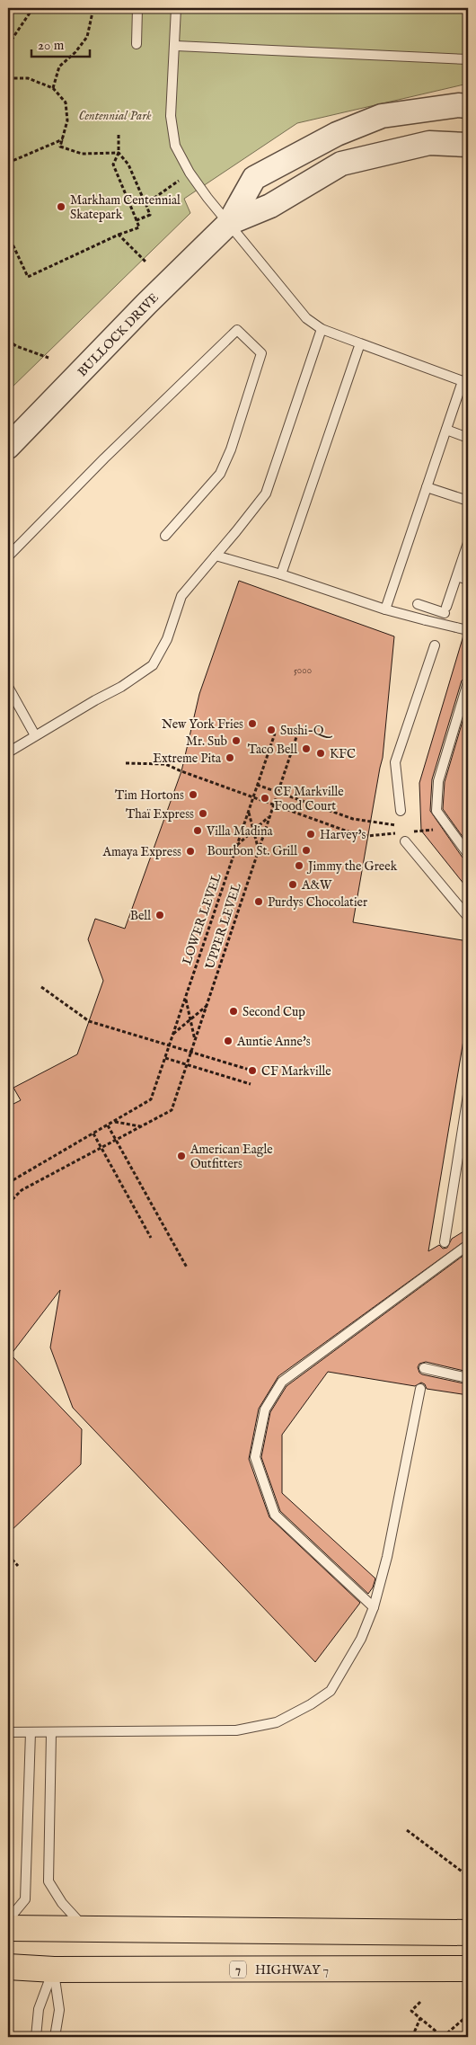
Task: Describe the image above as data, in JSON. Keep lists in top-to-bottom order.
{
  "streets": {
    "main road": ["7", "HIGHWAY 7"],
    "street": ["BULLOCK DRIVE"],
    "path": ["LOWER LEVEL", "UPPER LEVEL"]
  },
  "parks": ["Centennial Park"],
  "places": [
    "Markham Centennial Skatepark",
    "New York Fries",
    "Sushi-Q",
    "Mr. Sub",
    "Taco Bell",
    "KFC",
    "Extreme Pita",
    "Tim Hortons",
    "CF Markville Food Court",
    "Thaï Express",
    "Villa Madina",
    "Harvey's",
    "Bourbon St. Grill",
    "Amaya Express",
    "Jimmy the Greek",
    "A&W",
    "Purdys Chocolatier",
    "Bell",
    "Second Cup",
    "Auntie Anne's",
    "CF Markville",
    "American Eagle Outfitters"
  ],
  "house_numbers": ["5000"],
  "scale_bar": "20 m"
}
